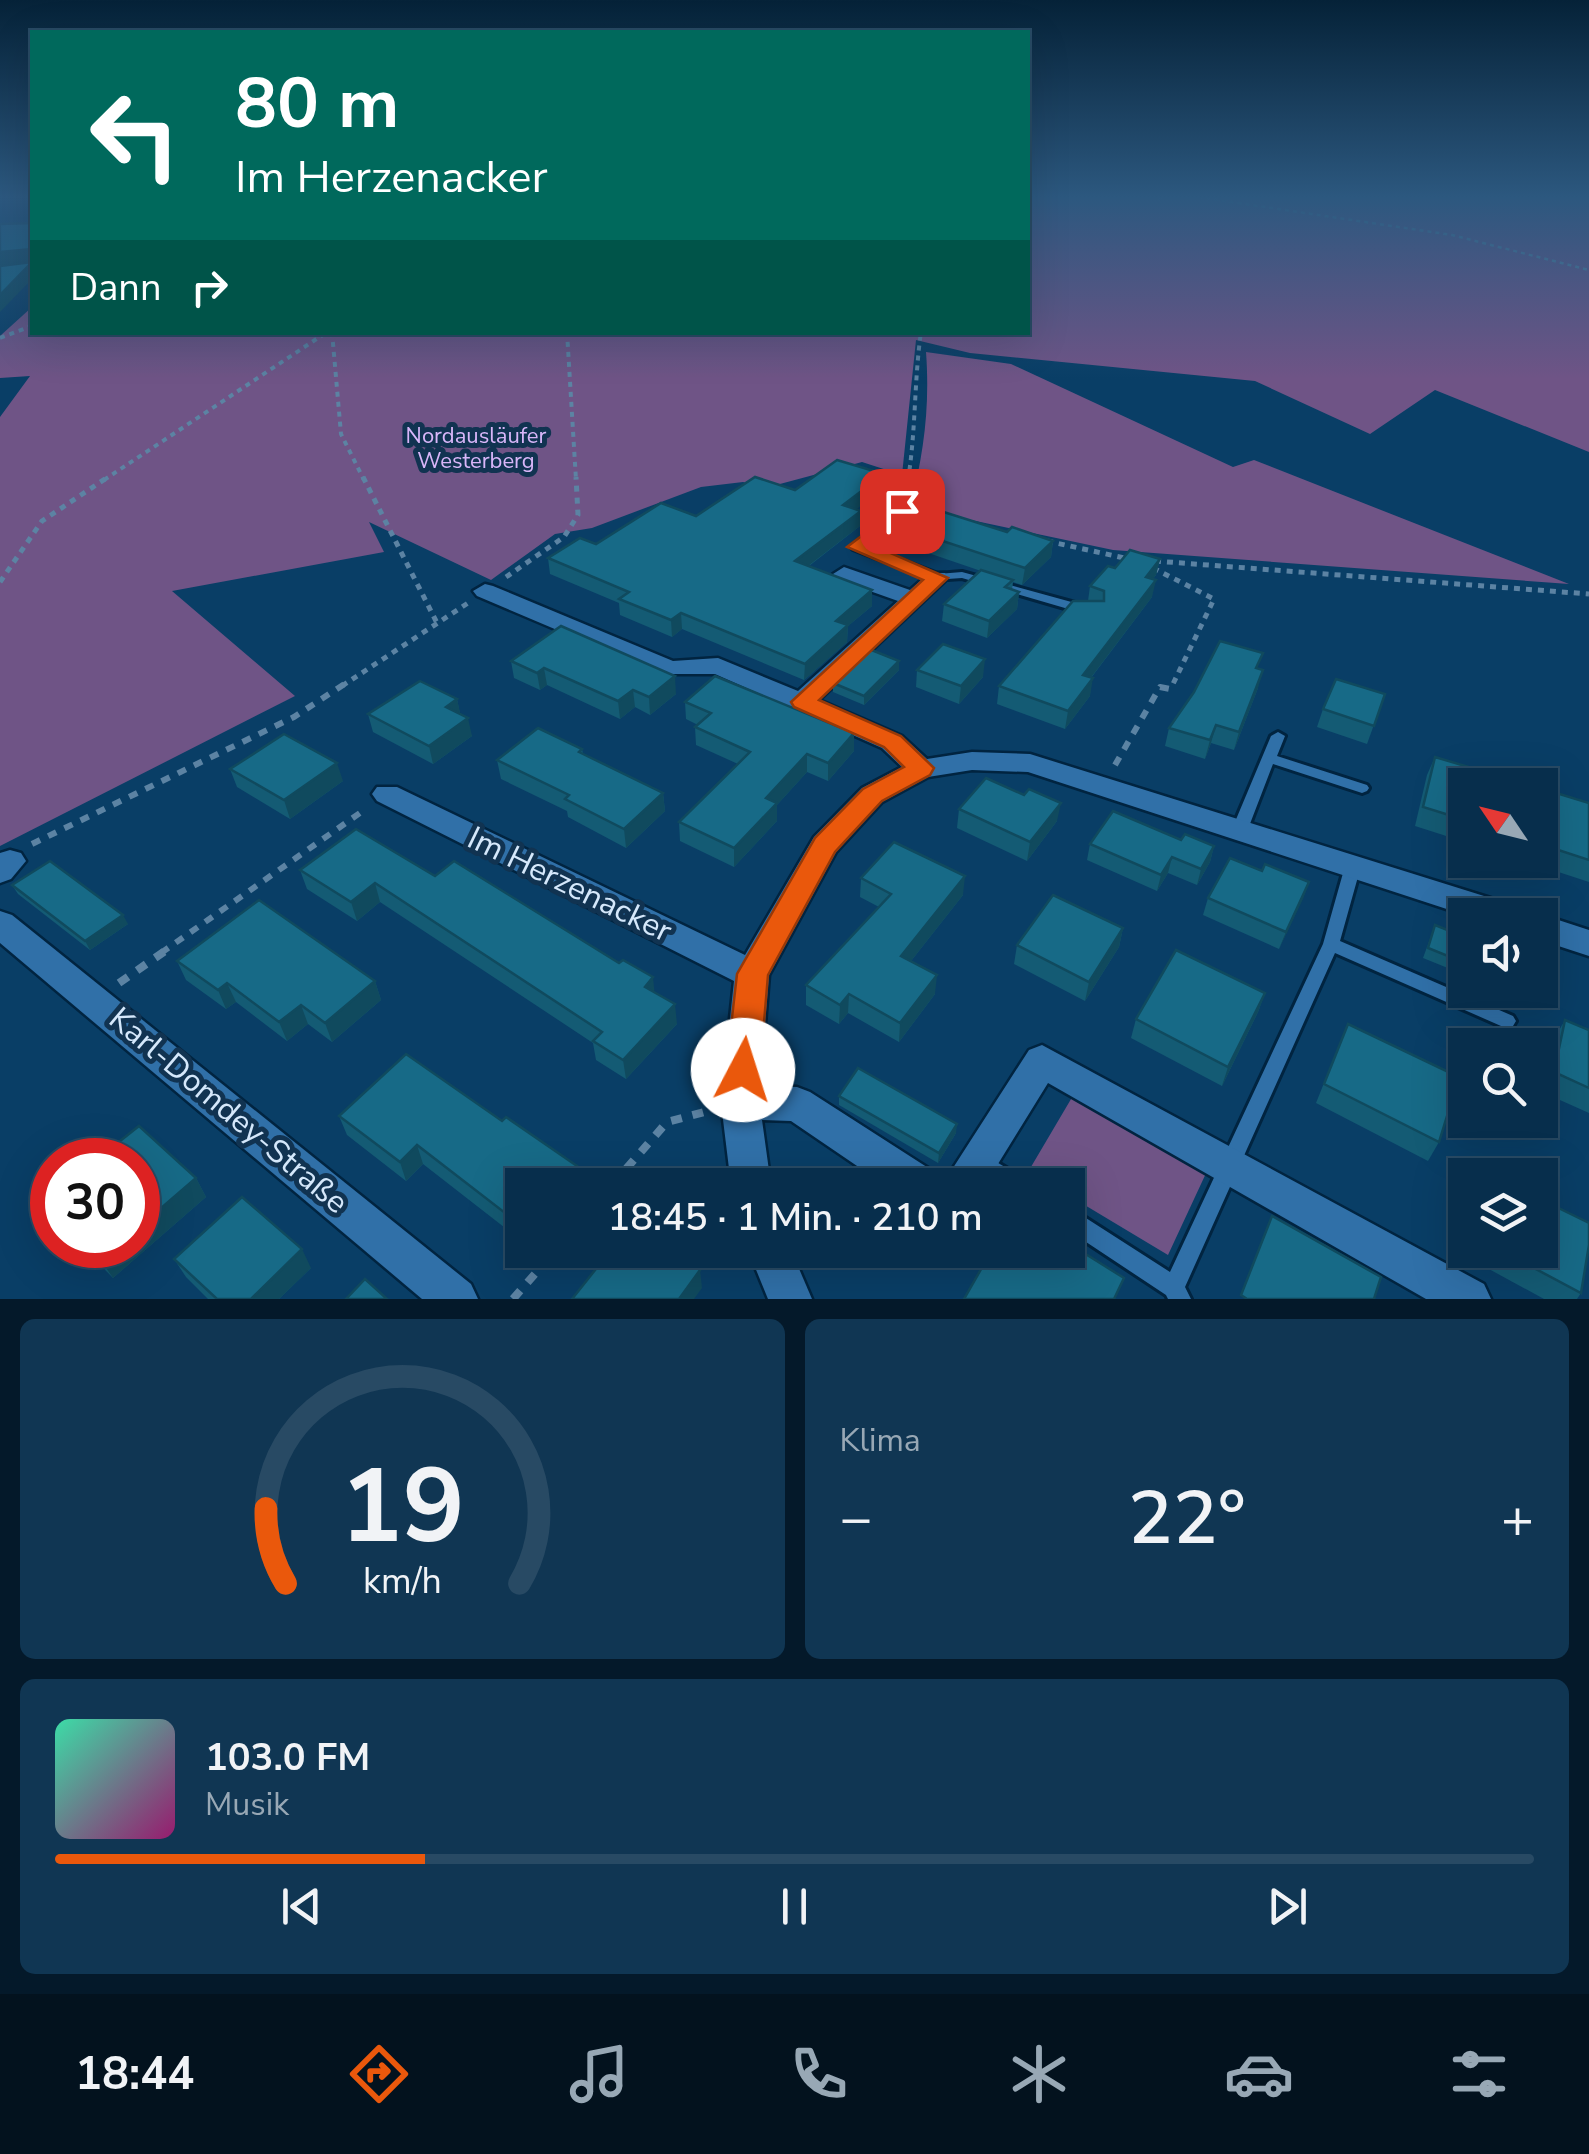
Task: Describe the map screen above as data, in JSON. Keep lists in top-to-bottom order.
{
  "streets": {
    "street": ["Im Herzenacker", "Karl-Domdey-Straße"]
  },
  "parks": ["Nordausläufer Westerberg"],
  "north": "top left",
  "page": {
    "turn": ["80 m", "Im Herzenacker"],
    "then": "Dann",
    "limit": "30",
    "trip": "18:45 · 1 Min. · 210 m",
    "tile": "Klima",
    "heat": ["−", "22°", "+"],
    "song": ["103.0 FM", "Musik"],
    "tabs": "18:44",
    "gauge": ["19", "km/h"]
  }
}
